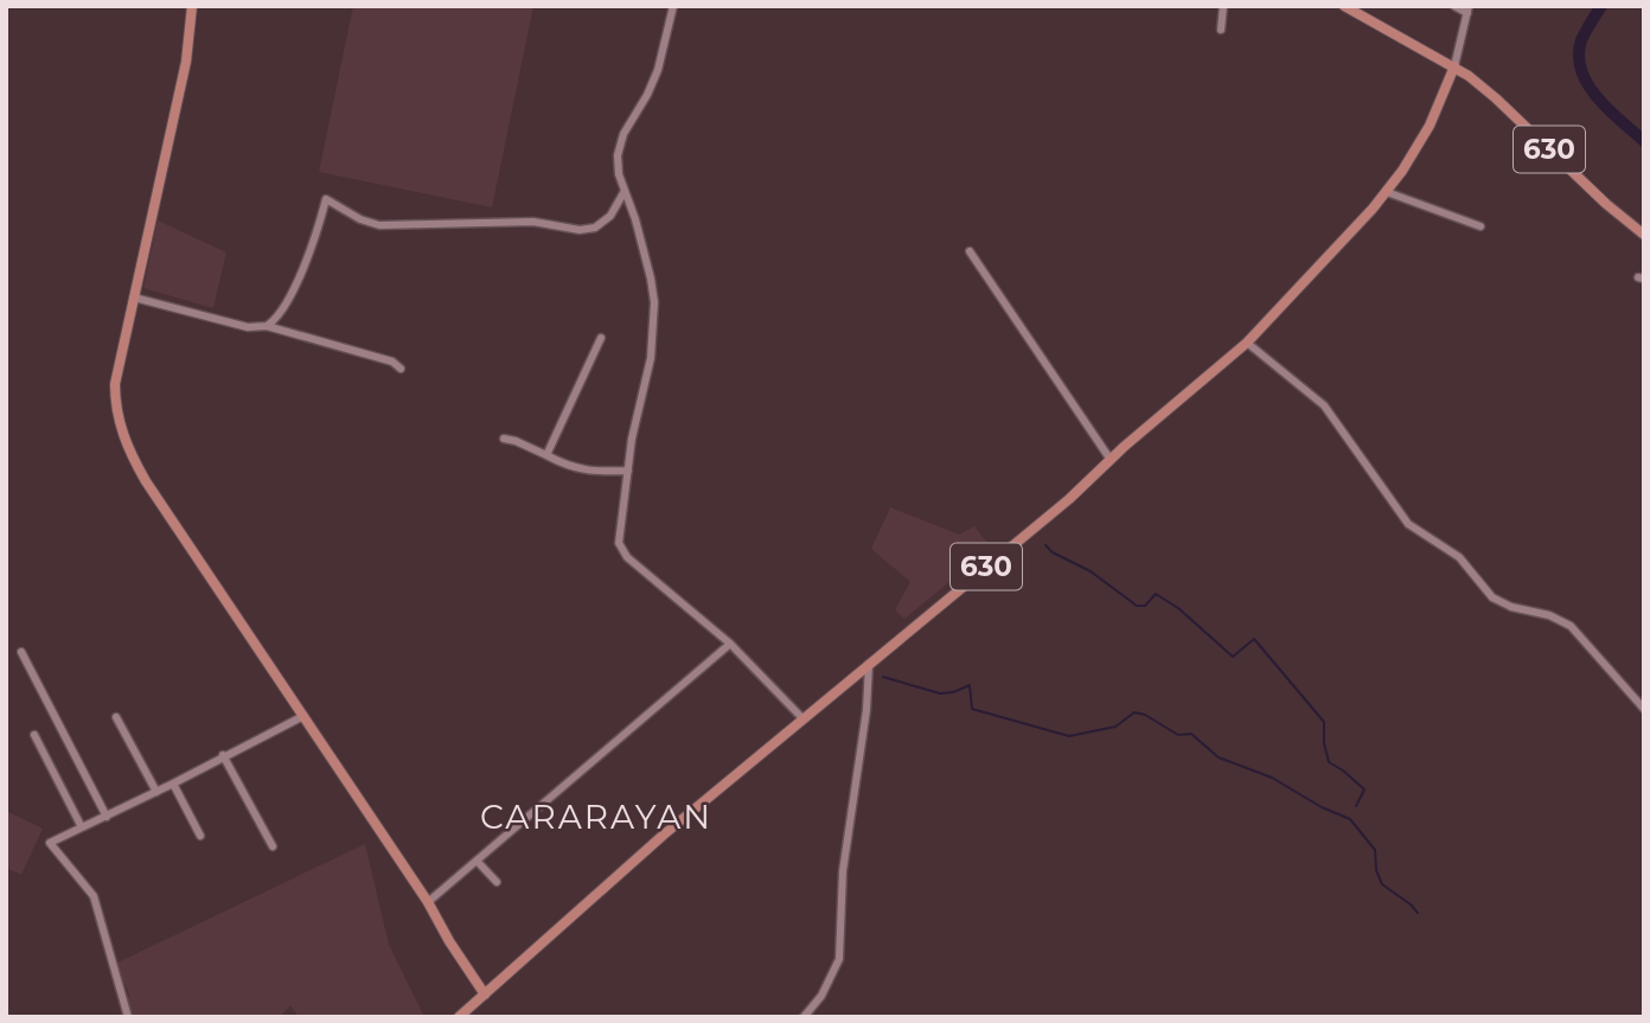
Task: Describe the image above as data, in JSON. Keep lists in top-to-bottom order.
{
  "streets": {
    "main road": ["630"]
  },
  "districts": ["CARARAYAN"]
}
